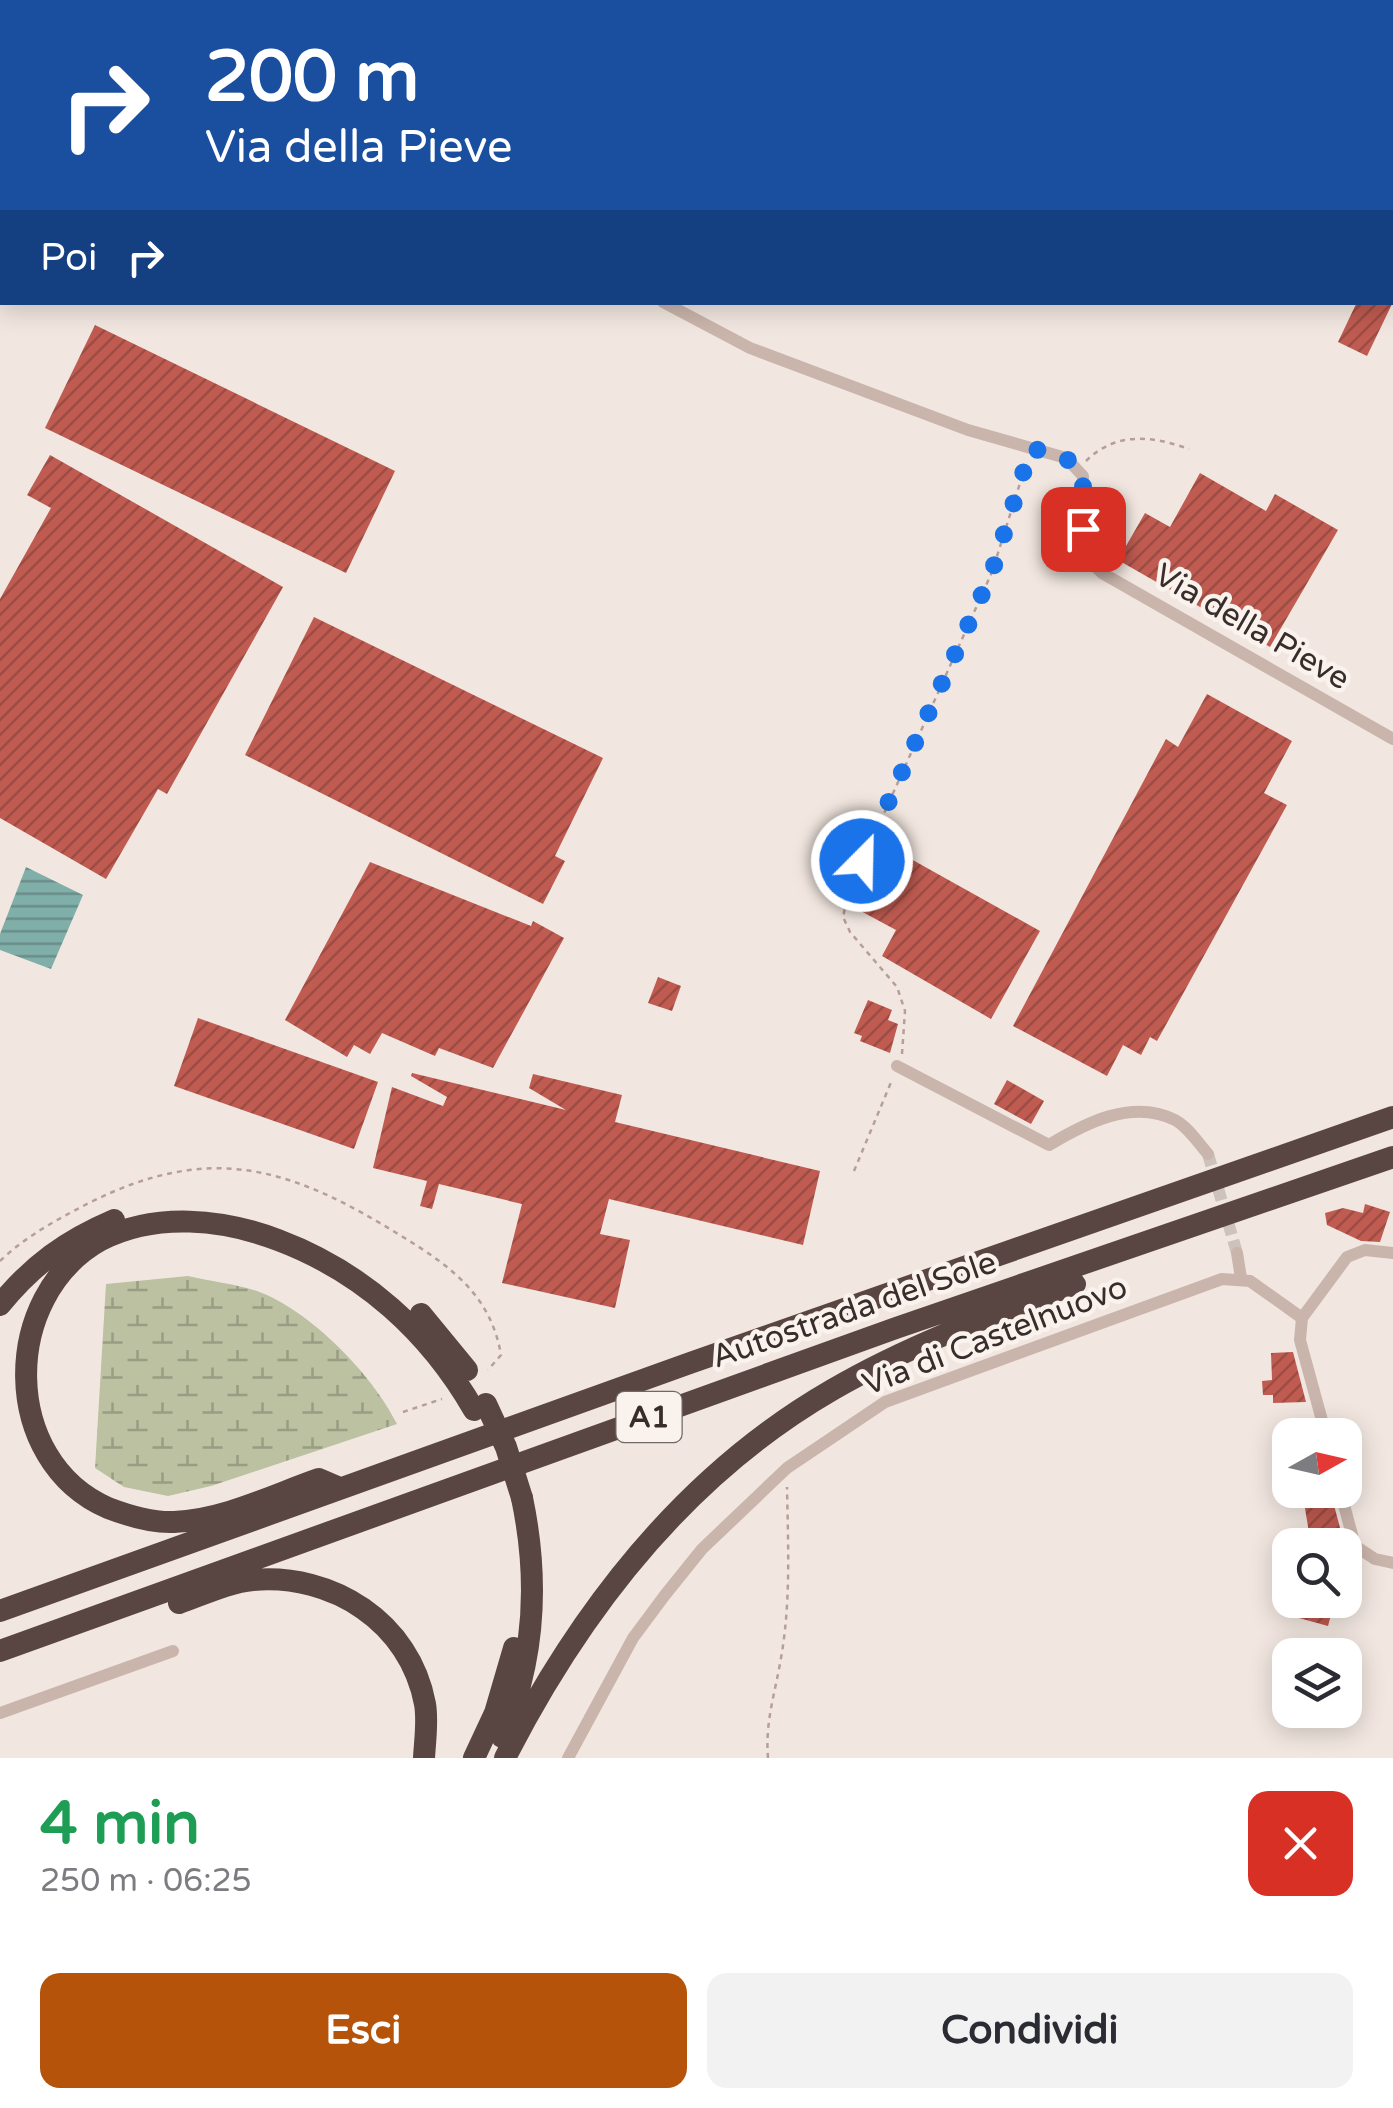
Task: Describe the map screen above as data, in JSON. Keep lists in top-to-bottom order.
{
  "streets": {
    "highway": ["Autostrada del Sole", "A1"],
    "street": ["Via della Pieve", "Via di Castelnuovo"]
  },
  "north": "right",
  "page": {
    "turn": ["200 m", "Via della Pieve"],
    "then": "Poi",
    "heading": ["4 min", "250 m · 06:25"],
    "buttons": ["Esci", "Condividi"]
  }
}
